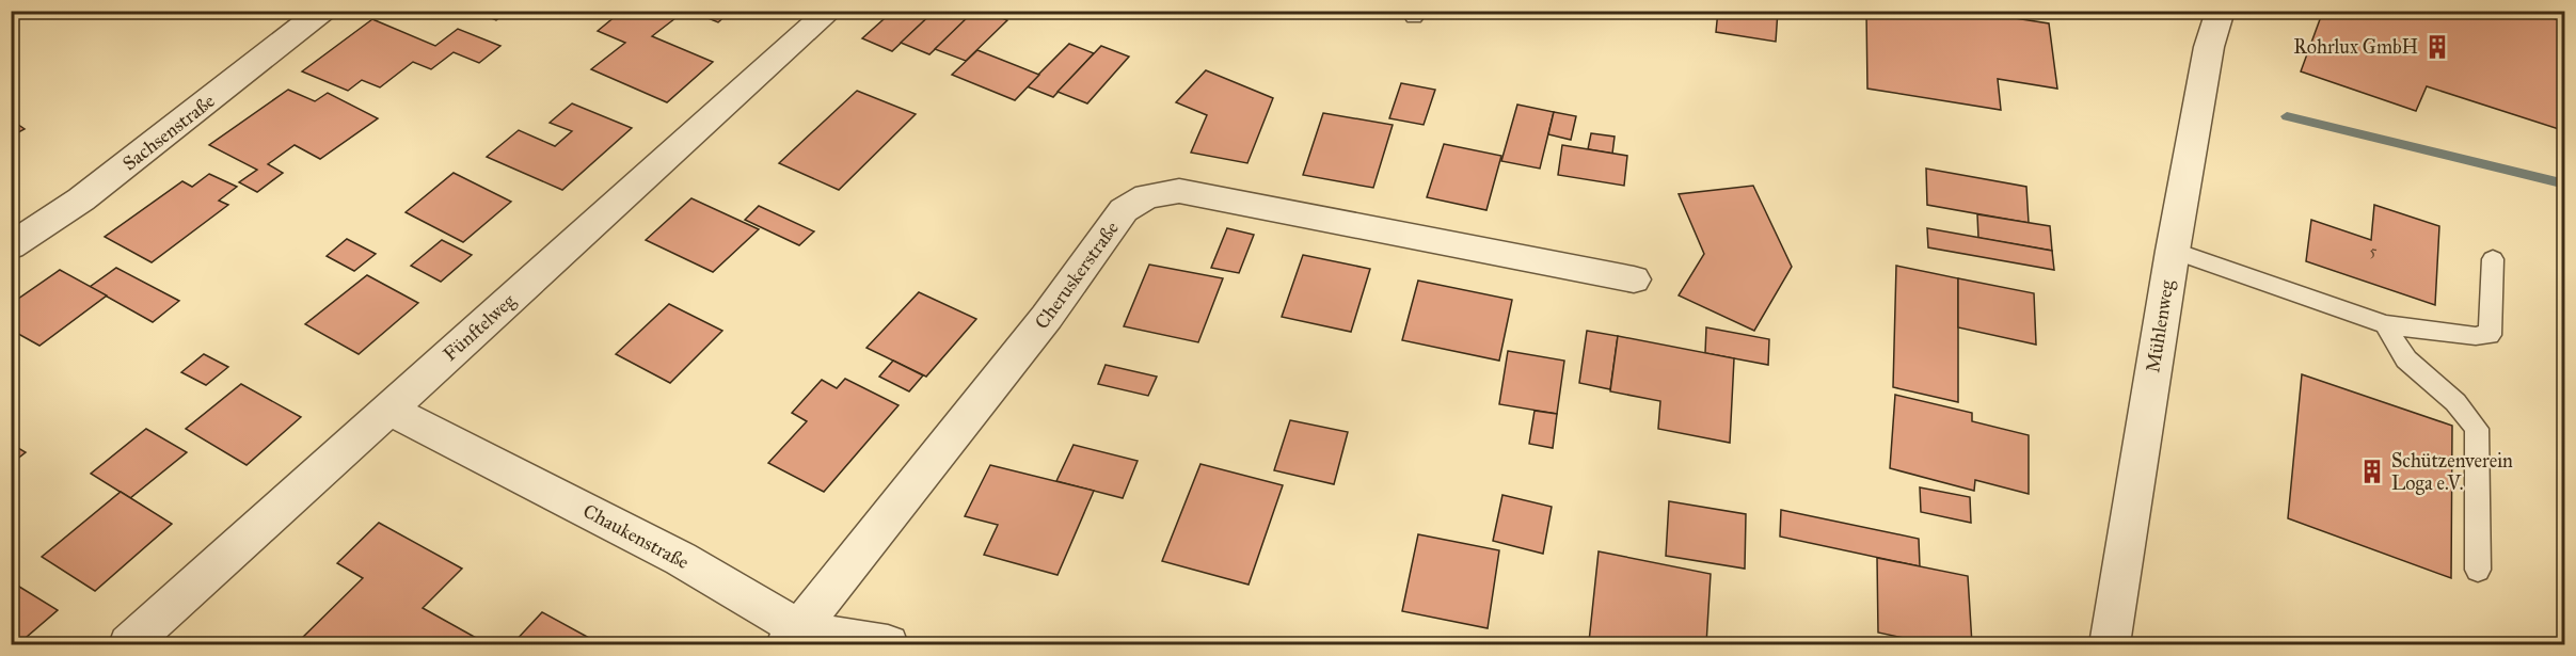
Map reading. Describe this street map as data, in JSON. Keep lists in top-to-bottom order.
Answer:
{
  "streets": {
    "street": [
      "Sachsenstraße",
      "Cheruskerstraße",
      "Mühlenweg",
      "Fünftelweg",
      "Chaukenstraße"
    ]
  },
  "crossings": [
    ["Cheruskerstraße", "Chaukenstraße"],
    ["Fünftelweg", "Chaukenstraße"]
  ],
  "places": {
    "building": ["Rohrlux GmbH", "Schützenverein Loga e.V."]
  },
  "house_numbers": ["5"]
}
